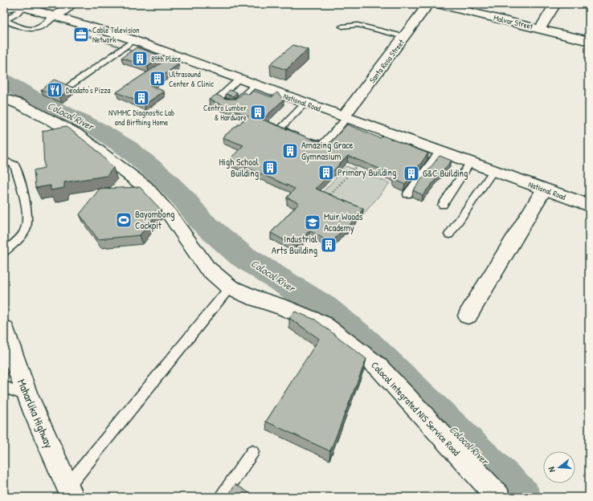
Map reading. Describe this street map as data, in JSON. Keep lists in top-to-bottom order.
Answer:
{
  "streets": {
    "main road": [
      "Malvar Street",
      "Santa Rosa Street",
      "National Road",
      "Colocol Integrated NIS Service Road",
      "Maharlika Highway"
    ]
  },
  "crossings": [
    ["Santa Rosa Street", "National Road"]
  ],
  "water": ["Colocol River"],
  "places": {
    "office": ["Cable Television Network"],
    "building": [
      "89th Place",
      "Ultrasound Center & Clinic",
      "NVMMC Diagnostic Lab and Birthing Home",
      "Centro Lumber & Hardware",
      "Amazing Grace Gymnasium",
      "High School Building",
      "Primary Building",
      "G&C Building",
      "Industrial Arts Building"
    ],
    "restaurant": ["Deodato's Pizza"],
    "sports": ["Bayombong Cockpit"],
    "school or university": ["Muir Woods Academy"]
  },
  "north": "left"
}
